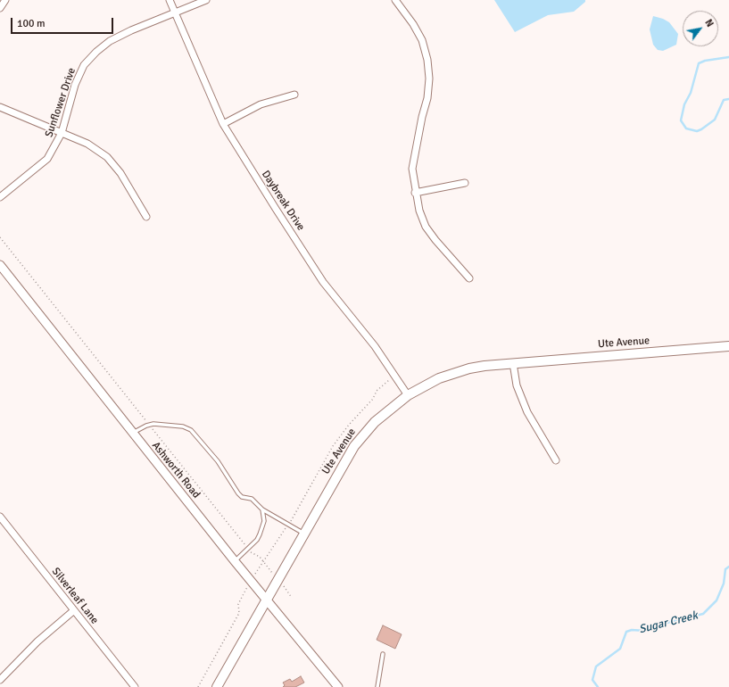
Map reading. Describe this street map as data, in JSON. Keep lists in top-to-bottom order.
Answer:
{
  "streets": {
    "main road": ["Ute Avenue"],
    "street": [
      "Sunflower Drive",
      "Daybreak Drive",
      "Ashworth Road",
      "Silverleaf Lane"
    ]
  },
  "crossings": [
    ["Sunflower Drive", "Daybreak Drive"],
    ["Daybreak Drive", "Ute Avenue"],
    ["Ute Avenue", "Ashworth Road"]
  ],
  "water": ["Sugar Creek"],
  "scale_bar": "100 m",
  "north": "top right"
}
